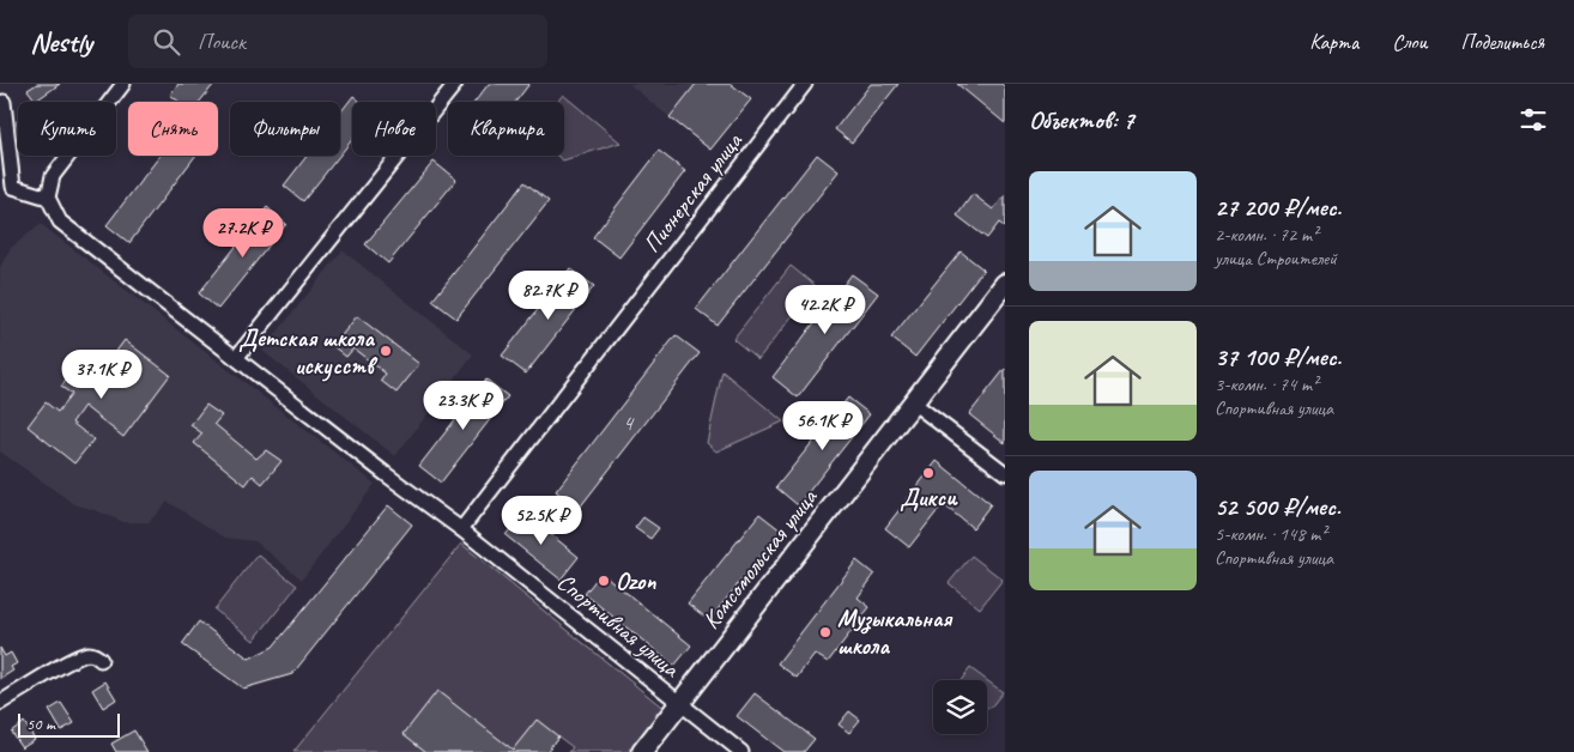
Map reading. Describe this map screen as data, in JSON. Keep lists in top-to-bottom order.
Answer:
{
  "streets": {
    "street": ["Пионерская улица", "Комсомольская улица", "Спортивная улица"]
  },
  "crossings": [
    ["Пионерская улица", "Спортивная улица"],
    ["Комсомольская улица", "Спортивная улица"]
  ],
  "places": [
    "Детская школа искусств",
    "Дикси",
    "Ozon",
    "Музыкальная школа"
  ],
  "house_numbers": ["4"],
  "scale_bar": "50 m",
  "page": {
    "header": "Nestly",
    "search": "Поиск",
    "nav": ["Карта", "Слои", "Поделиться"],
    "heading": "Объектов: 7",
    "chip": [
      "Купить",
      "Снять",
      "Фильтры",
      "Новое",
      "Квартира"
    ],
    "list": [
      {
        "name": "27 200 ₽/мес.",
        "note": "2-комн. · 72 m² · улица Строителей"
      },
      {
        "name": "37 100 ₽/мес.",
        "note": "3-комн. · 74 m² · Спортивная улица"
      },
      {
        "name": "52 500 ₽/мес.",
        "note": "5-комн. · 148 m² · Спортивная улица"
      }
    ],
    "price": [
      "27.2K ₽",
      "82.7K ₽",
      "42.2K ₽",
      "37.1K ₽",
      "23.3K ₽",
      "56.1K ₽",
      "52.5K ₽"
    ],
    "scale": "50 m"
  }
}
